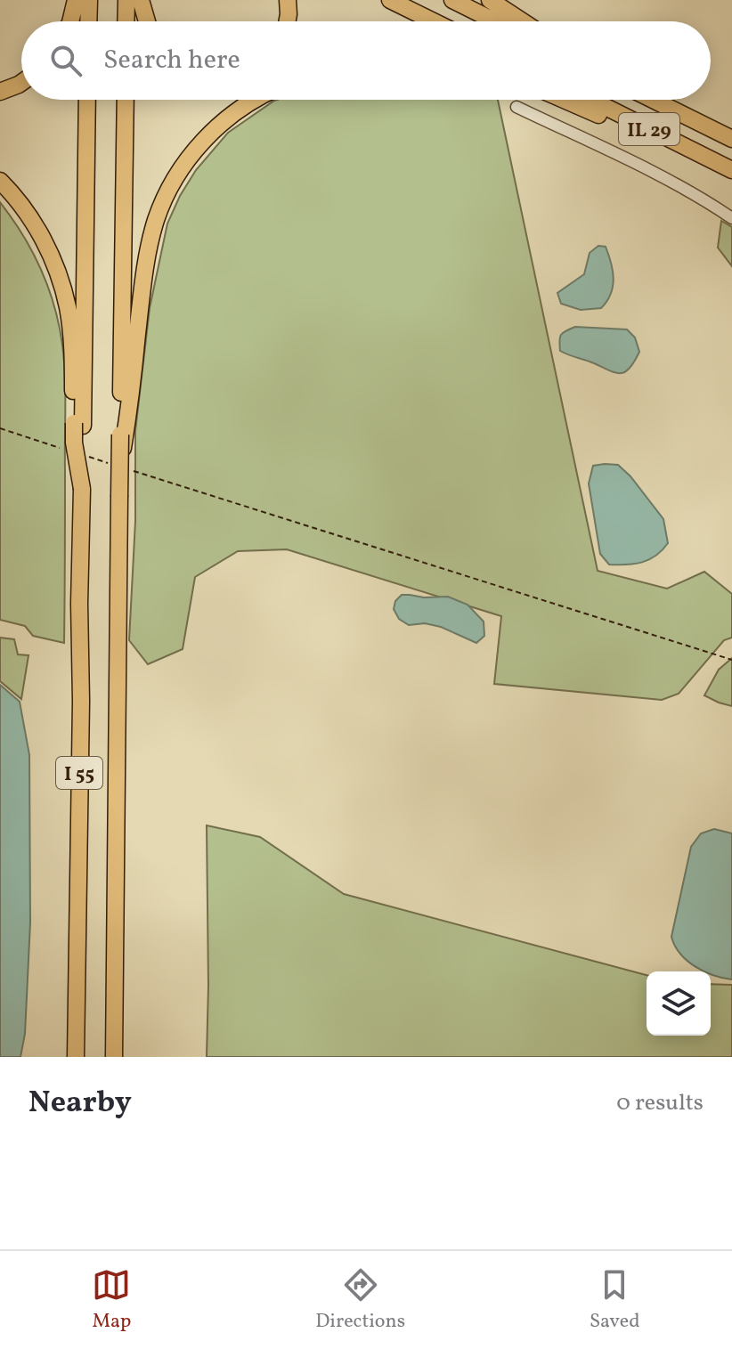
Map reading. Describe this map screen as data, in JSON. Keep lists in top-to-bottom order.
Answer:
{
  "streets": {
    "highway": ["IL 29", "I 55"]
  },
  "page": {
    "search": "Search here",
    "heading": ["Nearby", "0 results"],
    "nav": ["Map", "Directions", "Saved"]
  }
}
